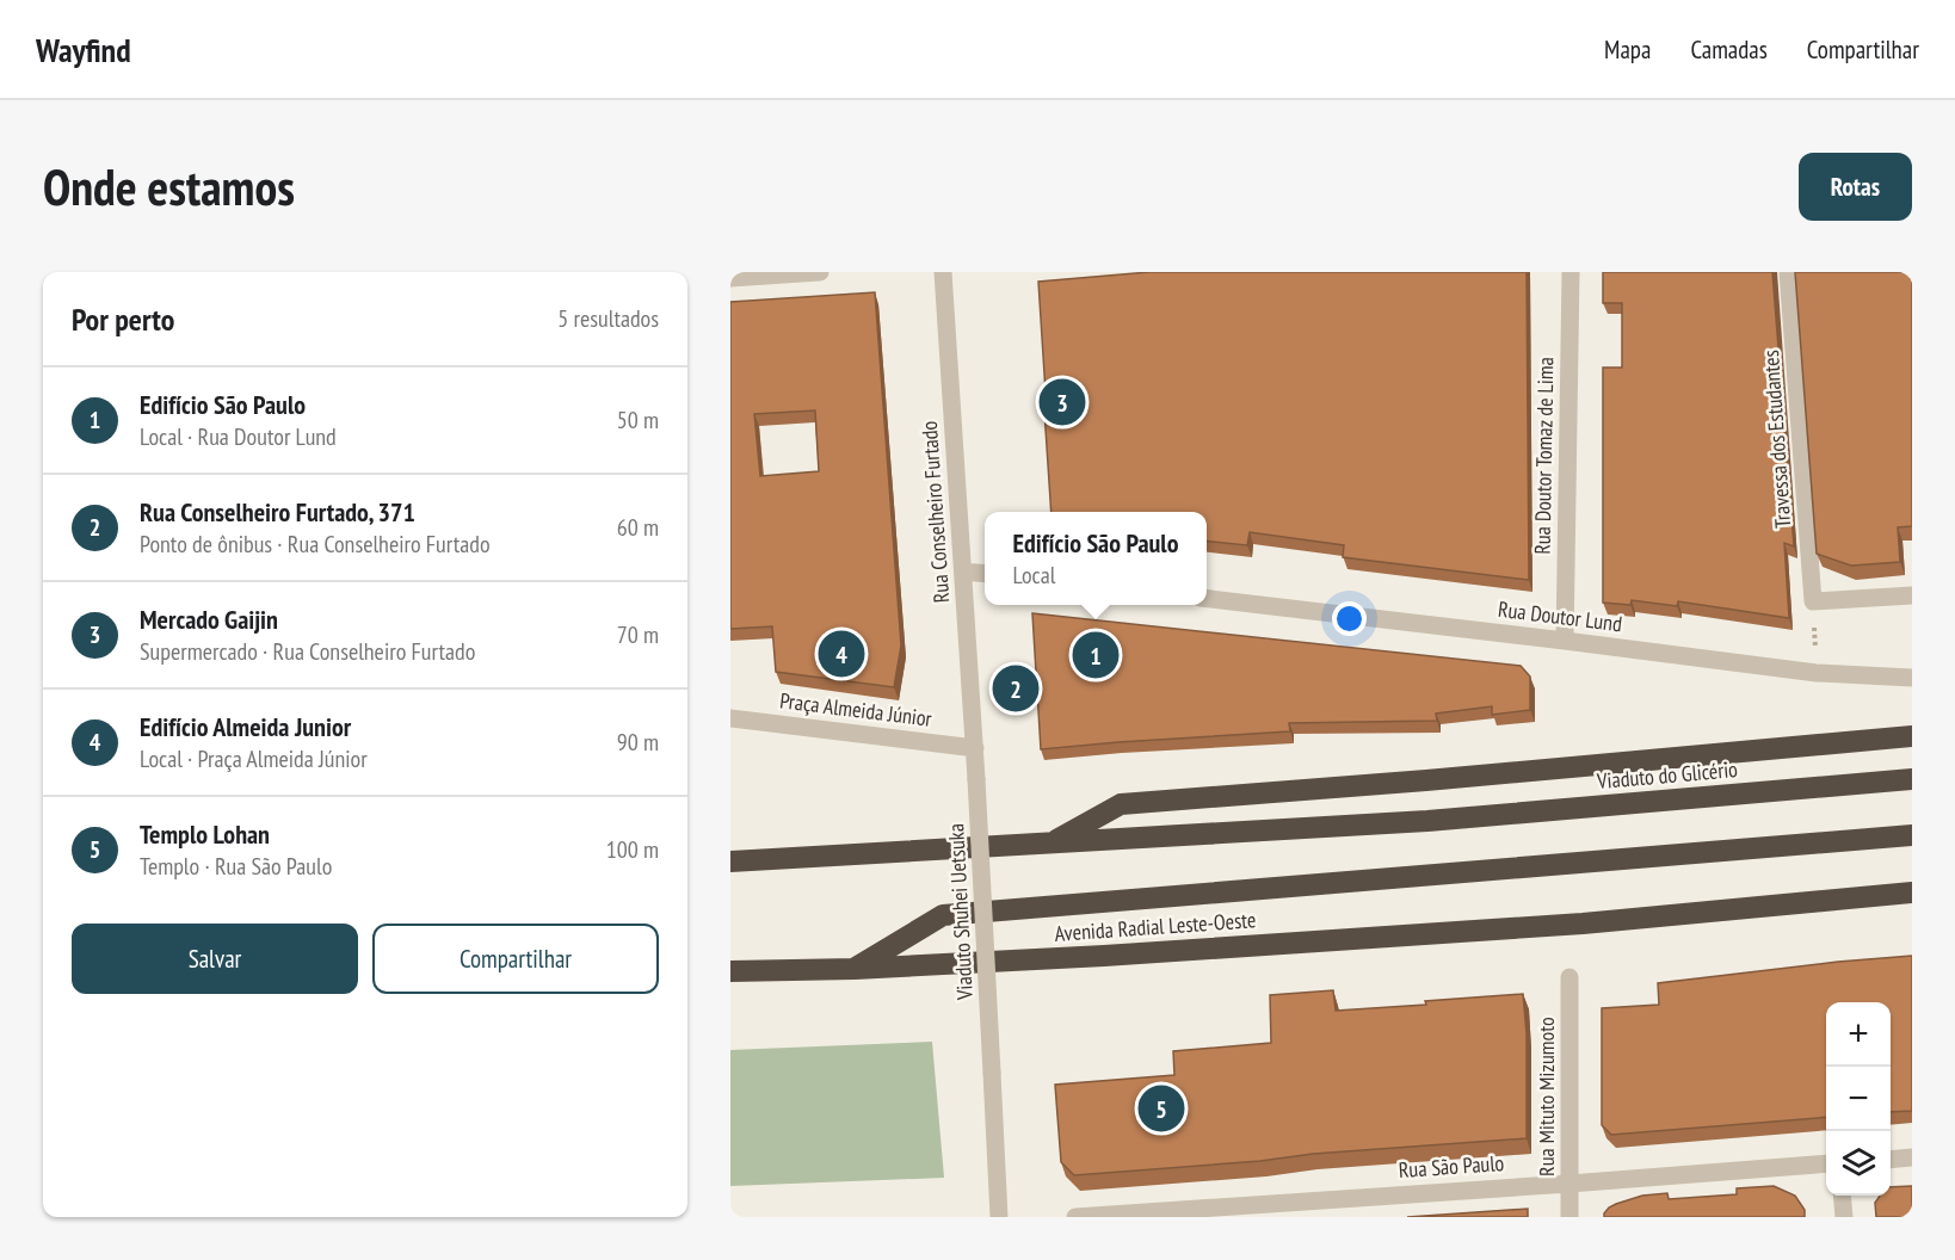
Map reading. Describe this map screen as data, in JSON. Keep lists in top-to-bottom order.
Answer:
{
  "streets": {
    "highway": ["Viaduto do Glicério", "Avenida Radial Leste-Oeste"],
    "street": [
      "Travessa dos Estudantes",
      "Rua Doutor Tomaz de Lima",
      "Rua Conselheiro Furtado",
      "Rua Doutor Lund",
      "Praça Almeida Júnior",
      "Viaduto Shuhei Uetsuka",
      "Rua Mituto Mizumoto",
      "Rua São Paulo"
    ]
  },
  "crossings": [
    ["Rua Doutor Tomaz de Lima", "Rua Doutor Lund"],
    ["Rua Conselheiro Furtado", "Praça Almeida Júnior"],
    ["Rua Conselheiro Furtado", "Viaduto Shuhei Uetsuka"],
    ["Praça Almeida Júnior", "Viaduto Shuhei Uetsuka"],
    ["Rua Mituto Mizumoto", "Rua São Paulo"]
  ],
  "page": {
    "header": "Wayfind",
    "nav": ["Mapa", "Camadas", "Compartilhar"],
    "buttons": [
      "Rotas",
      ["Salvar", "Compartilhar"]
    ],
    "title": "Onde estamos",
    "heading": ["Por perto", "5 resultados"],
    "list": [
      {
        "mark": "1",
        "name": "Edifício São Paulo",
        "note": "Local · Rua Doutor Lund",
        "value": "50 m"
      },
      {
        "mark": "2",
        "name": "Rua Conselheiro Furtado, 371",
        "note": "Ponto de ônibus · Rua Conselheiro Furtado",
        "value": "60 m"
      },
      {
        "mark": "3",
        "name": "Mercado Gaijin",
        "note": "Supermercado · Rua Conselheiro Furtado",
        "value": "70 m"
      },
      {
        "mark": "4",
        "name": "Edifício Almeida Junior",
        "note": "Local · Praça Almeida Júnior",
        "value": "90 m"
      },
      {
        "mark": "5",
        "name": "Templo Lohan",
        "note": "Templo · Rua São Paulo",
        "value": "100 m"
      }
    ],
    "pins": [
      "3",
      "4",
      "1",
      "2",
      "5"
    ],
    "popup": ["Edifício São Paulo", "Local"],
    "map_buttons": ["+", "−"]
  }
}
